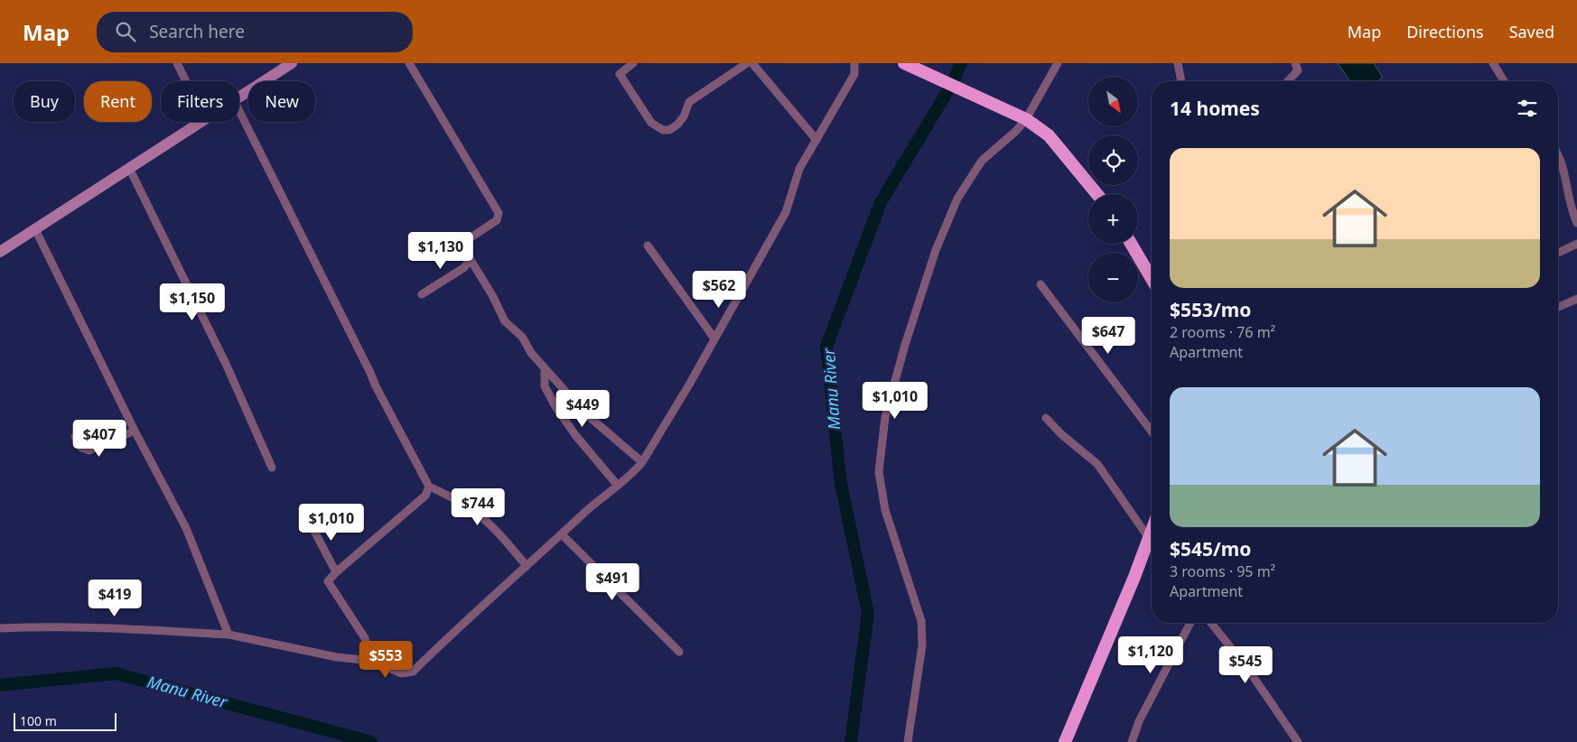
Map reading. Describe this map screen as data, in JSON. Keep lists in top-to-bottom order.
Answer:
{
  "water": ["Manu River"],
  "scale_bar": "100 m",
  "north": "bottom right",
  "page": {
    "header": "Map",
    "search": "Search here",
    "nav": ["Map", "Directions", "Saved"],
    "map_buttons": ["+", "−"],
    "chip": [
      "Buy",
      "Rent",
      "Filters",
      "New"
    ],
    "heading": "14 homes",
    "list": [
      {
        "name": "$553/mo",
        "note": "2 rooms · 76 m² · Apartment"
      },
      {
        "name": "$545/mo",
        "note": "3 rooms · 95 m² · Apartment"
      }
    ],
    "price": [
      "$1,130",
      "$562",
      "$1,150",
      "$647",
      "$1,010",
      "$449",
      "$407",
      "$744",
      "$1,010",
      "$491",
      "$419",
      "$1,120",
      "$553",
      "$545"
    ],
    "scale": "100 m"
  }
}
